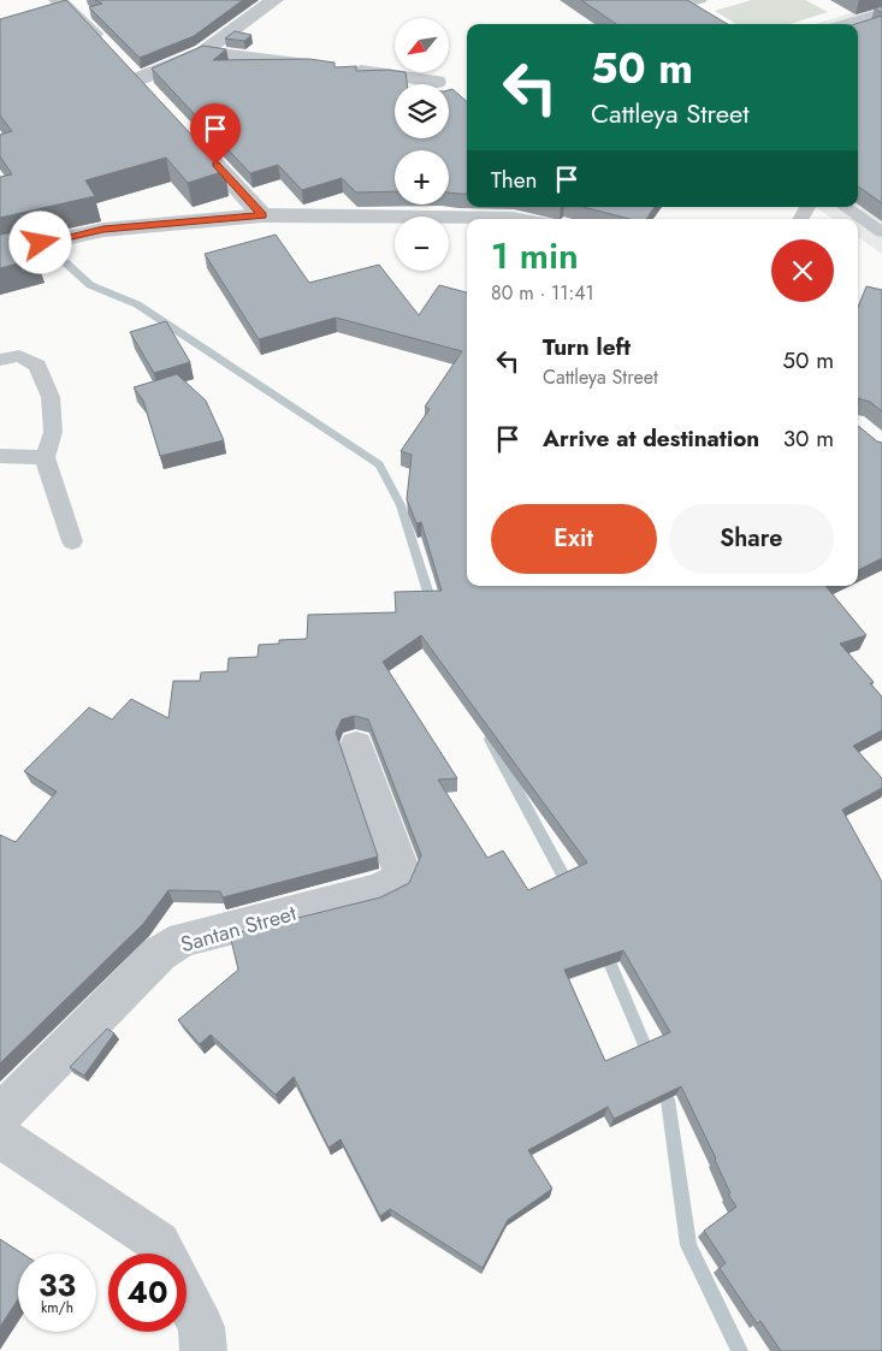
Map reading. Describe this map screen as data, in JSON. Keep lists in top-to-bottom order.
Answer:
{
  "streets": {
    "street": ["Santan Street"]
  },
  "north": "bottom left",
  "page": {
    "map_buttons": ["+", "−"],
    "turn": ["50 m", "Cattleya Street"],
    "then": "Then",
    "heading": ["1 min", "80 m · 11:41"],
    "list": [
      {
        "name": "Turn left",
        "note": "Cattleya Street",
        "value": "50 m"
      },
      {
        "name": "Arrive at destination",
        "value": "30 m"
      }
    ],
    "buttons": ["Exit", "Share"],
    "speed": "33 km/h",
    "limit": "40"
  }
}
